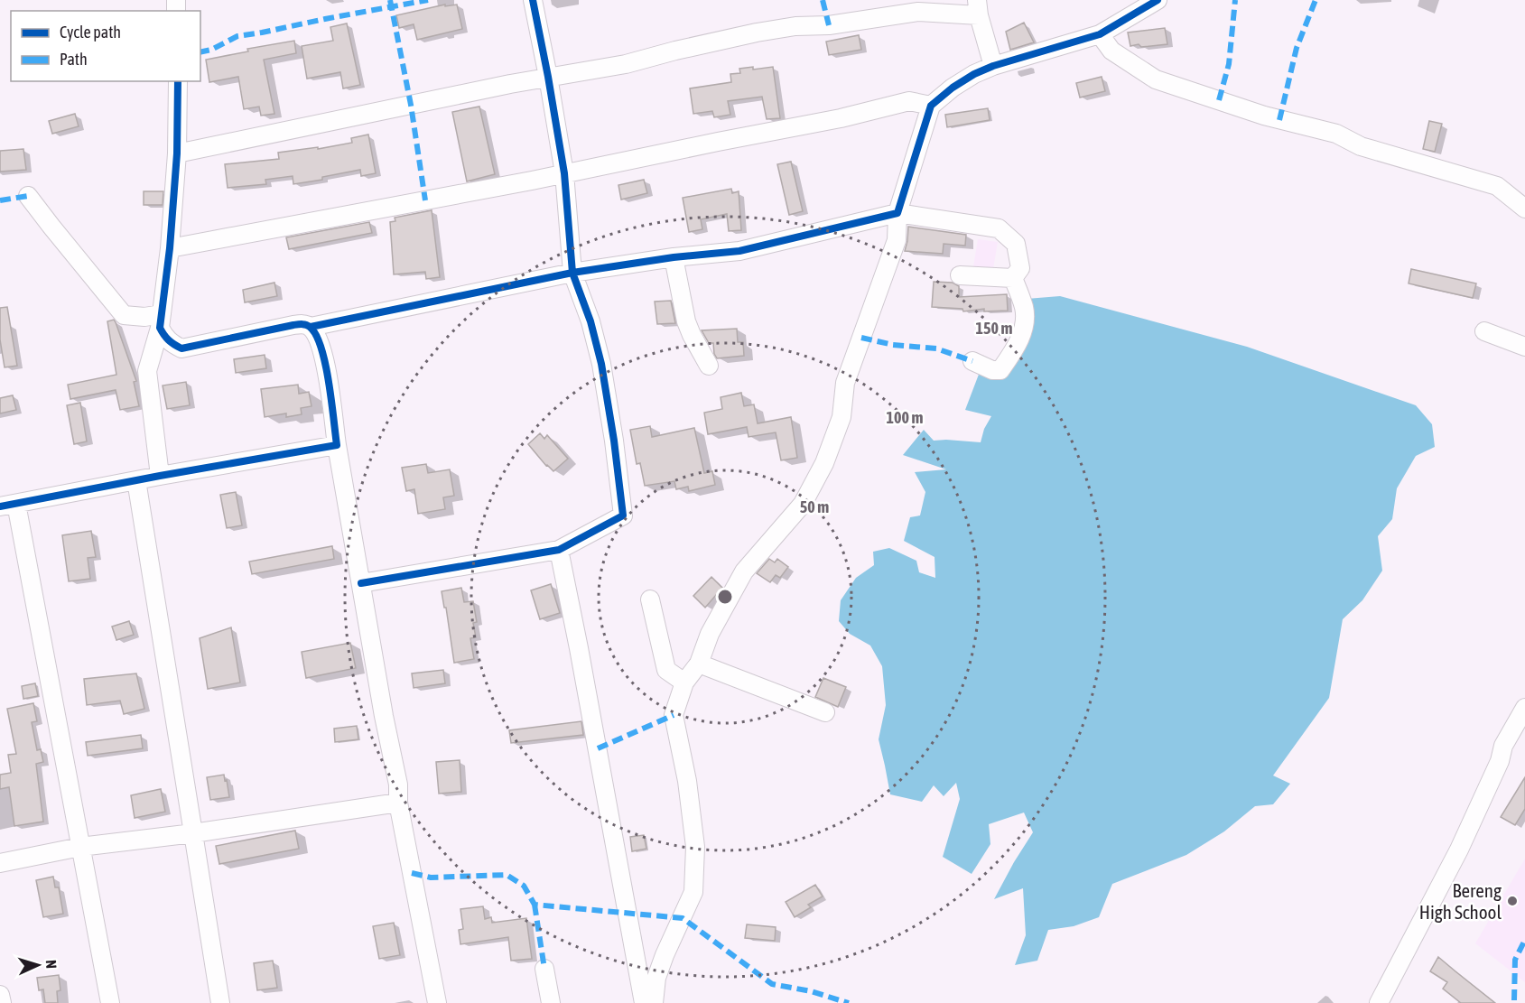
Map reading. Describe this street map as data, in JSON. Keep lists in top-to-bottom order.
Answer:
{
  "places": ["Bereng High School"],
  "legend": ["Cycle path", "Path"],
  "north": "right",
  "rings": ["150 m", "100 m", "50 m"]
}
